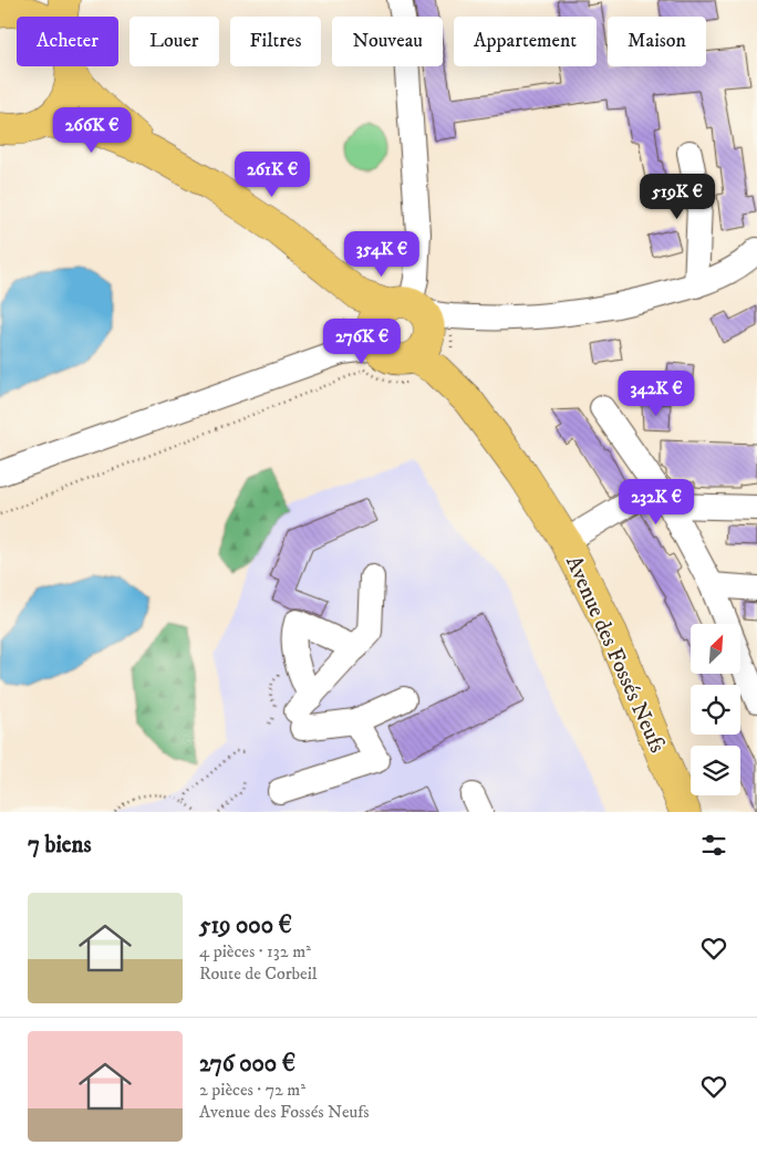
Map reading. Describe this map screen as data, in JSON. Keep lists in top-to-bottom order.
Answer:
{
  "streets": {
    "main road": ["Avenue des Fossés Neufs"]
  },
  "north": "top right",
  "page": {
    "chip": [
      "Acheter",
      "Louer",
      "Filtres",
      "Nouveau",
      "Appartement",
      "Maison"
    ],
    "price": [
      "266K €",
      "261K €",
      "519K €",
      "354K €",
      "276K €",
      "342K €",
      "232K €"
    ],
    "heading": "7 biens",
    "list": [
      {
        "name": "519 000 €",
        "note": "4 pièces · 132 m² · Route de Corbeil"
      },
      {
        "name": "276 000 €",
        "note": "2 pièces · 72 m² · Avenue des Fossés Neufs"
      }
    ]
  }
}
